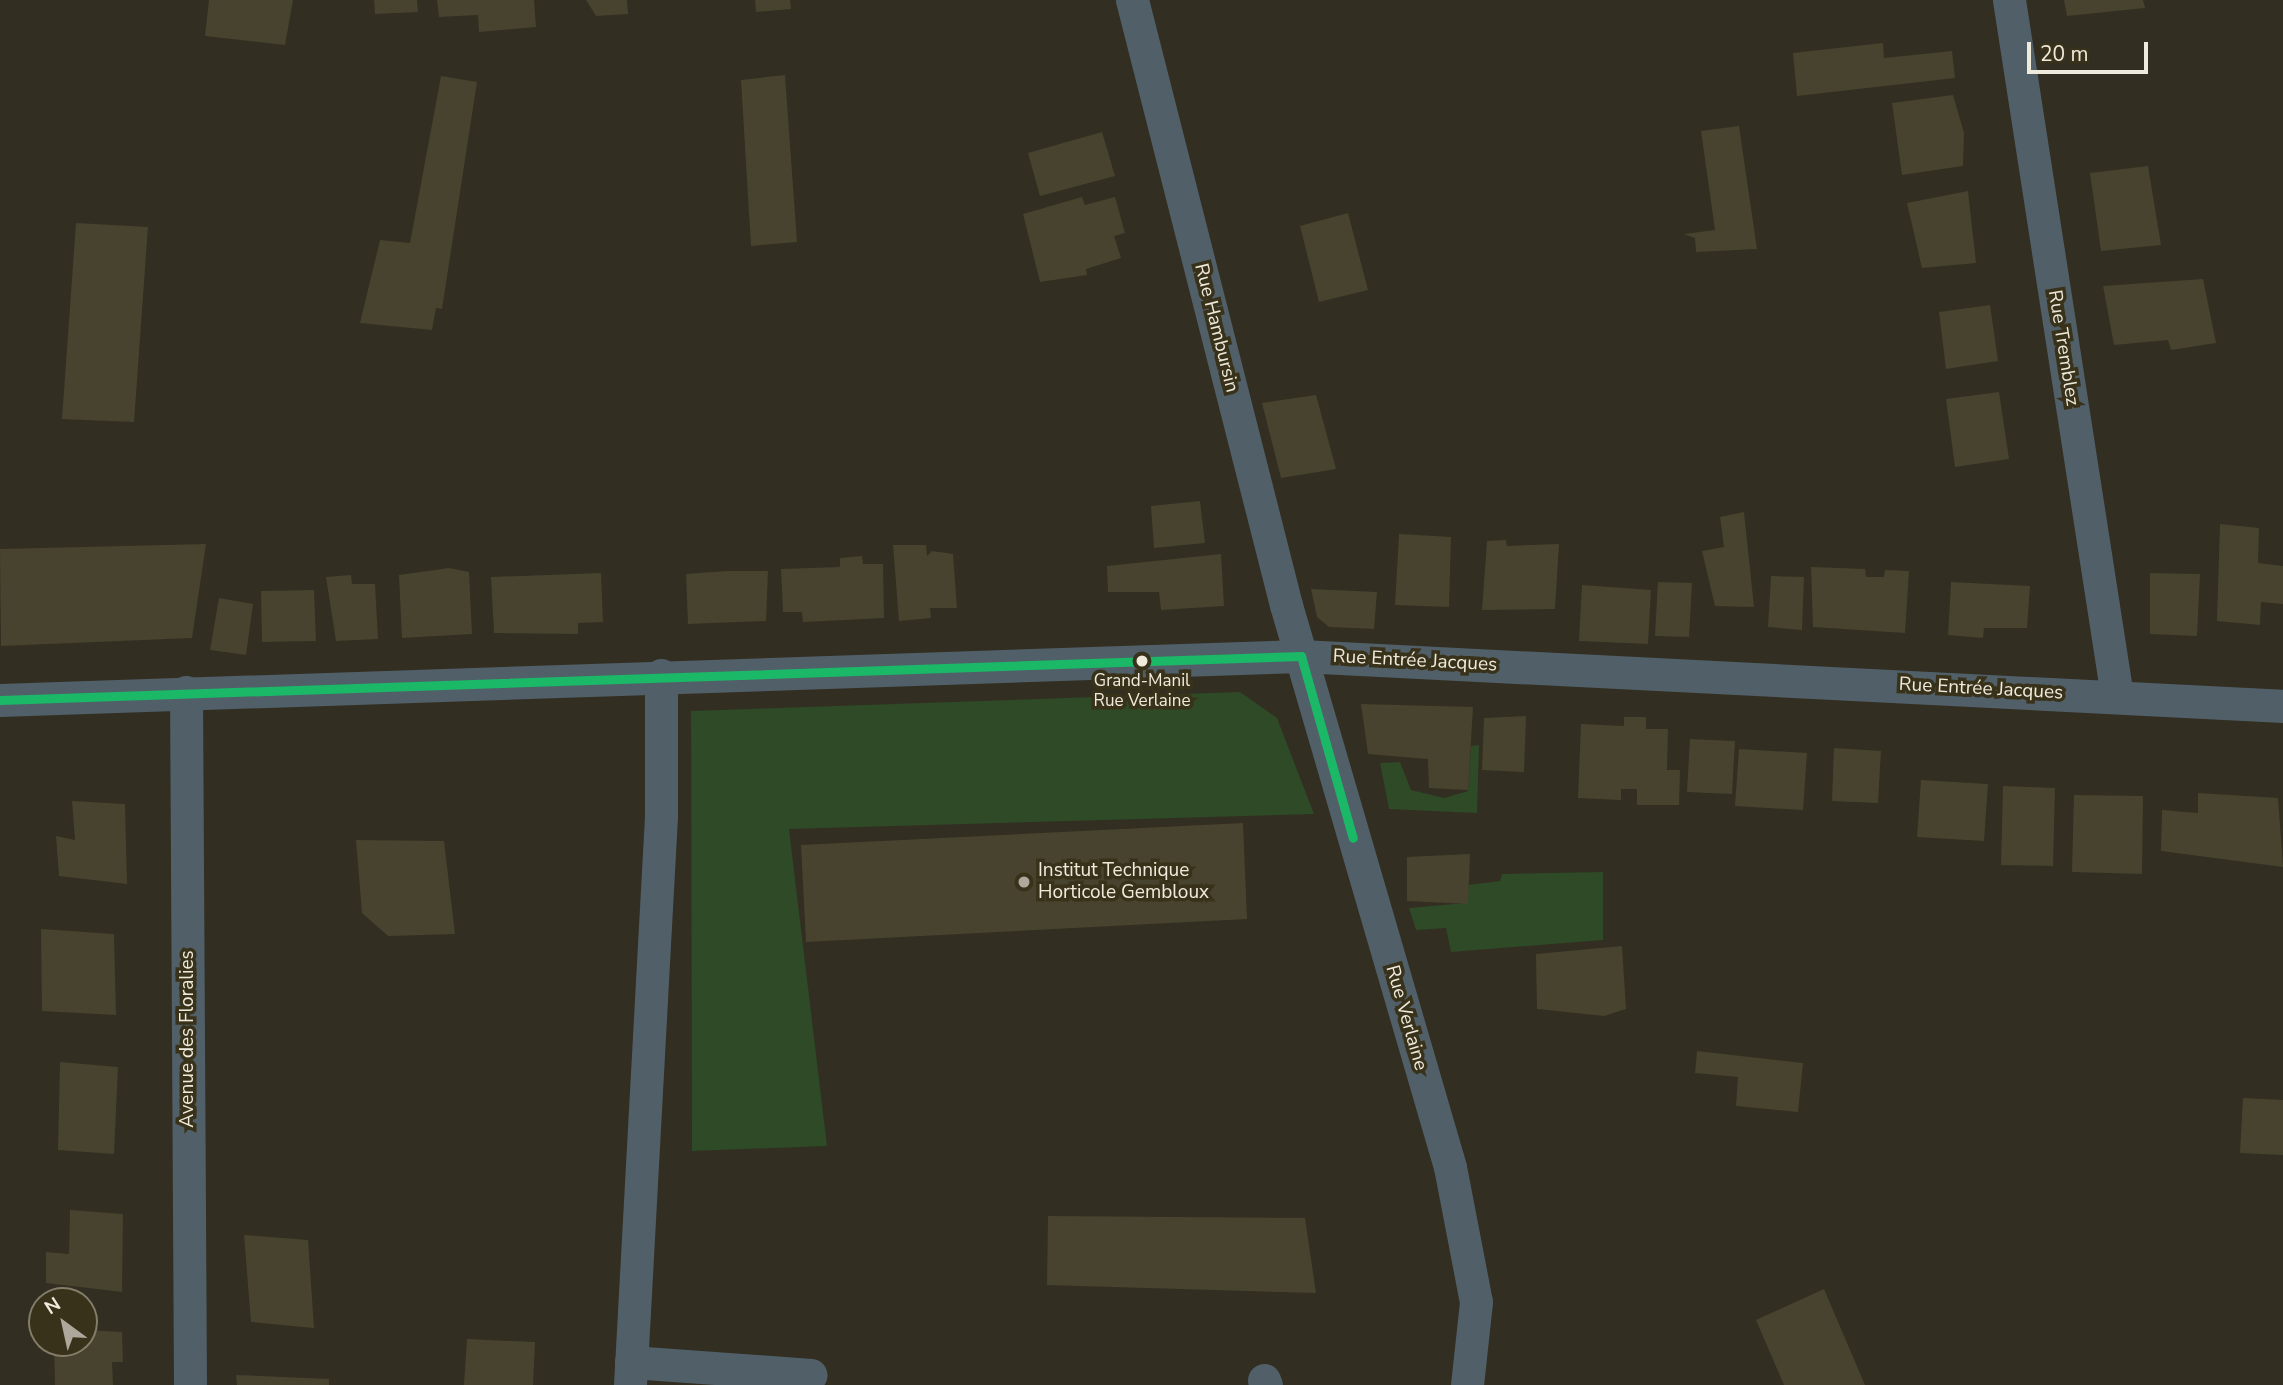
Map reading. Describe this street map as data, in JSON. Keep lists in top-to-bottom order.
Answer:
{
  "streets": {
    "street": [
      "Rue Hambursin",
      "Rue Tremblez",
      "Rue Entrée Jacques",
      "Rue Verlaine",
      "Avenue des Floralies"
    ]
  },
  "crossings": [
    ["Rue Hambursin", "Rue Entrée Jacques"],
    ["Rue Hambursin", "Rue Verlaine"],
    ["Rue Tremblez", "Rue Entrée Jacques"],
    ["Rue Entrée Jacques", "Rue Verlaine"],
    ["Rue Entrée Jacques", "Avenue des Floralies"]
  ],
  "places": ["Grand-Manil Rue Verlaine", "Institut Technique Horticole Gembloux"],
  "scale_bar": "20 m",
  "north": "top left"
}
